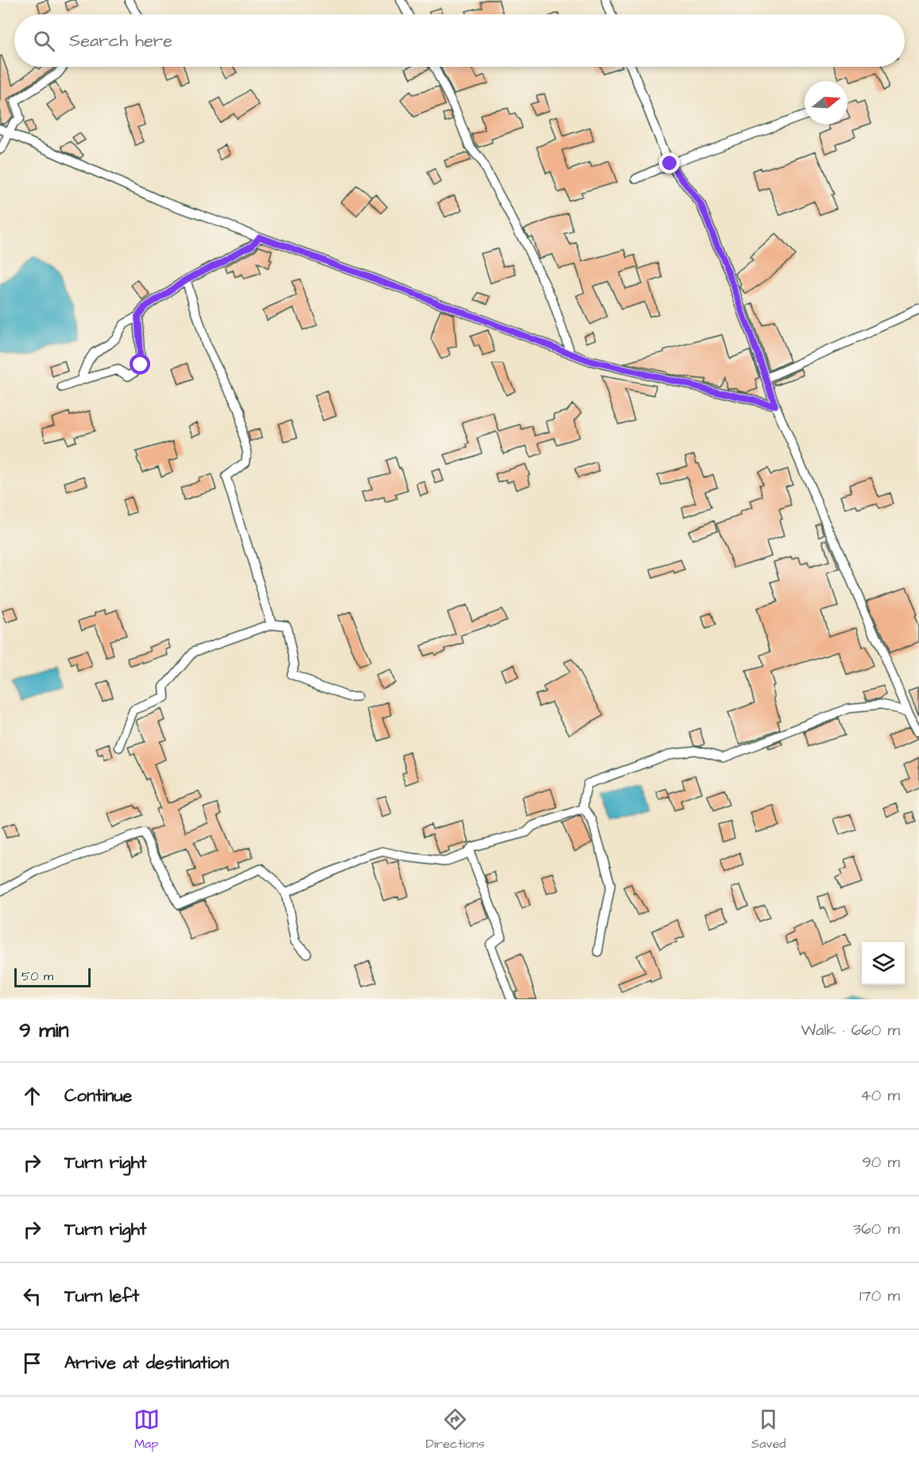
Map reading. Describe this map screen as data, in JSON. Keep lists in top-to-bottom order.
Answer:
{
  "scale_bar": "50 m",
  "north": "right",
  "page": {
    "search": "Search here",
    "scale": "50 m",
    "heading": ["9 min", "Walk · 660 m"],
    "list": [
      ["Continue", "40 m"],
      ["Turn right", "90 m"],
      ["Turn right", "360 m"],
      ["Turn left", "170 m"],
      "Arrive at destination"
    ],
    "nav": ["Map", "Directions", "Saved"]
  }
}
